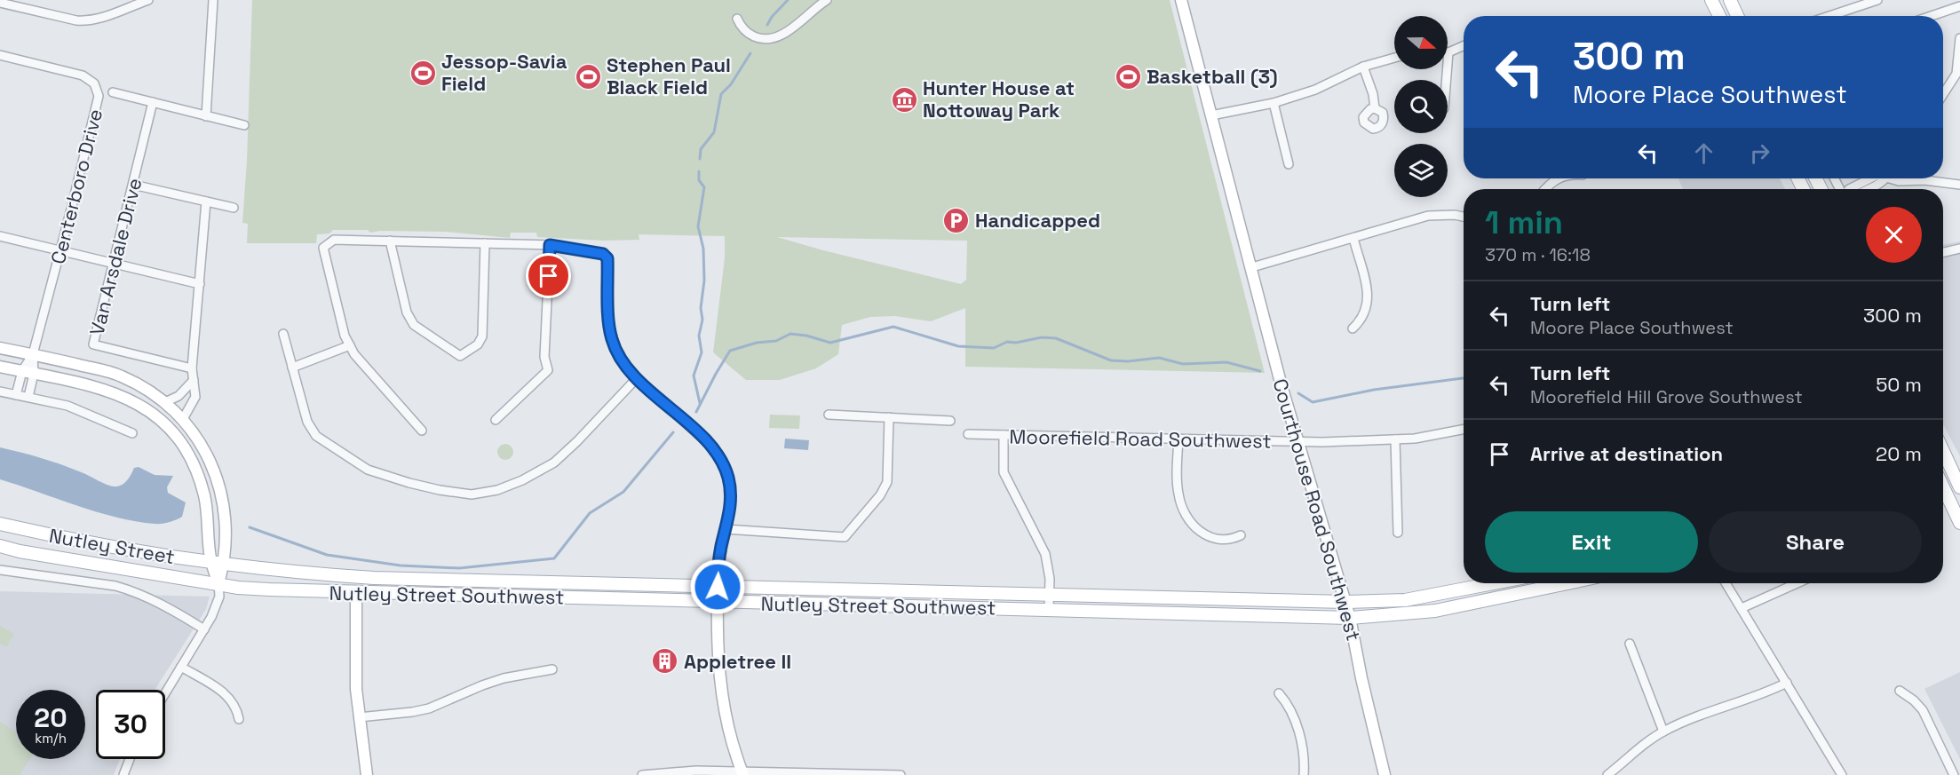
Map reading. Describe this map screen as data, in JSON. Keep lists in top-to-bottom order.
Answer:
{
  "streets": {
    "main road": ["Nutley Street", "Nutley Street Southwest"],
    "street": [
      "Centerboro Drive",
      "Van Arsdale Drive",
      "Moorefield Road Southwest",
      "Courthouse Road Southwest"
    ]
  },
  "crossings": [
    ["Moorefield Road Southwest", "Courthouse Road Southwest"],
    ["Courthouse Road Southwest", "Nutley Street Southwest"],
    ["Nutley Street", "Nutley Street Southwest"]
  ],
  "places": {
    "sports": ["Jessop-Savia Field", "Stephen Paul Black Field", "Basketball (3)"],
    "museum": ["Hunter House at Nottoway Park"],
    "parking": ["Handicapped"],
    "building": ["Appletree II"]
  },
  "north": "right",
  "page": {
    "turn": ["300 m", "Moore Place Southwest"],
    "heading": ["1 min", "370 m · 16:18"],
    "list": [
      {
        "name": "Turn left",
        "note": "Moore Place Southwest",
        "value": "300 m"
      },
      {
        "name": "Turn left",
        "note": "Moorefield Hill Grove Southwest",
        "value": "50 m"
      },
      {
        "name": "Arrive at destination",
        "value": "20 m"
      }
    ],
    "buttons": ["Exit", "Share"],
    "speed": "20 km/h",
    "limit": "30"
  }
}
